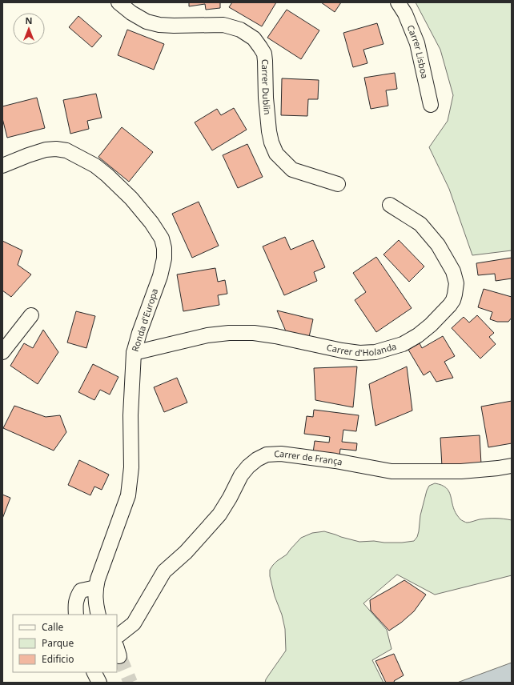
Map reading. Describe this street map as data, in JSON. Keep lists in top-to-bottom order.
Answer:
{
  "streets": {
    "street": [
      "Carrer Lisboa",
      "Carrer Dublin",
      "Ronda d'Europa",
      "Carrer d'Holanda",
      "Carrer de França"
    ]
  },
  "crossings": [
    ["Ronda d'Europa", "Carrer d'Holanda"]
  ],
  "legend": ["Calle", "Parque", "Edificio"],
  "north": "top"
}
